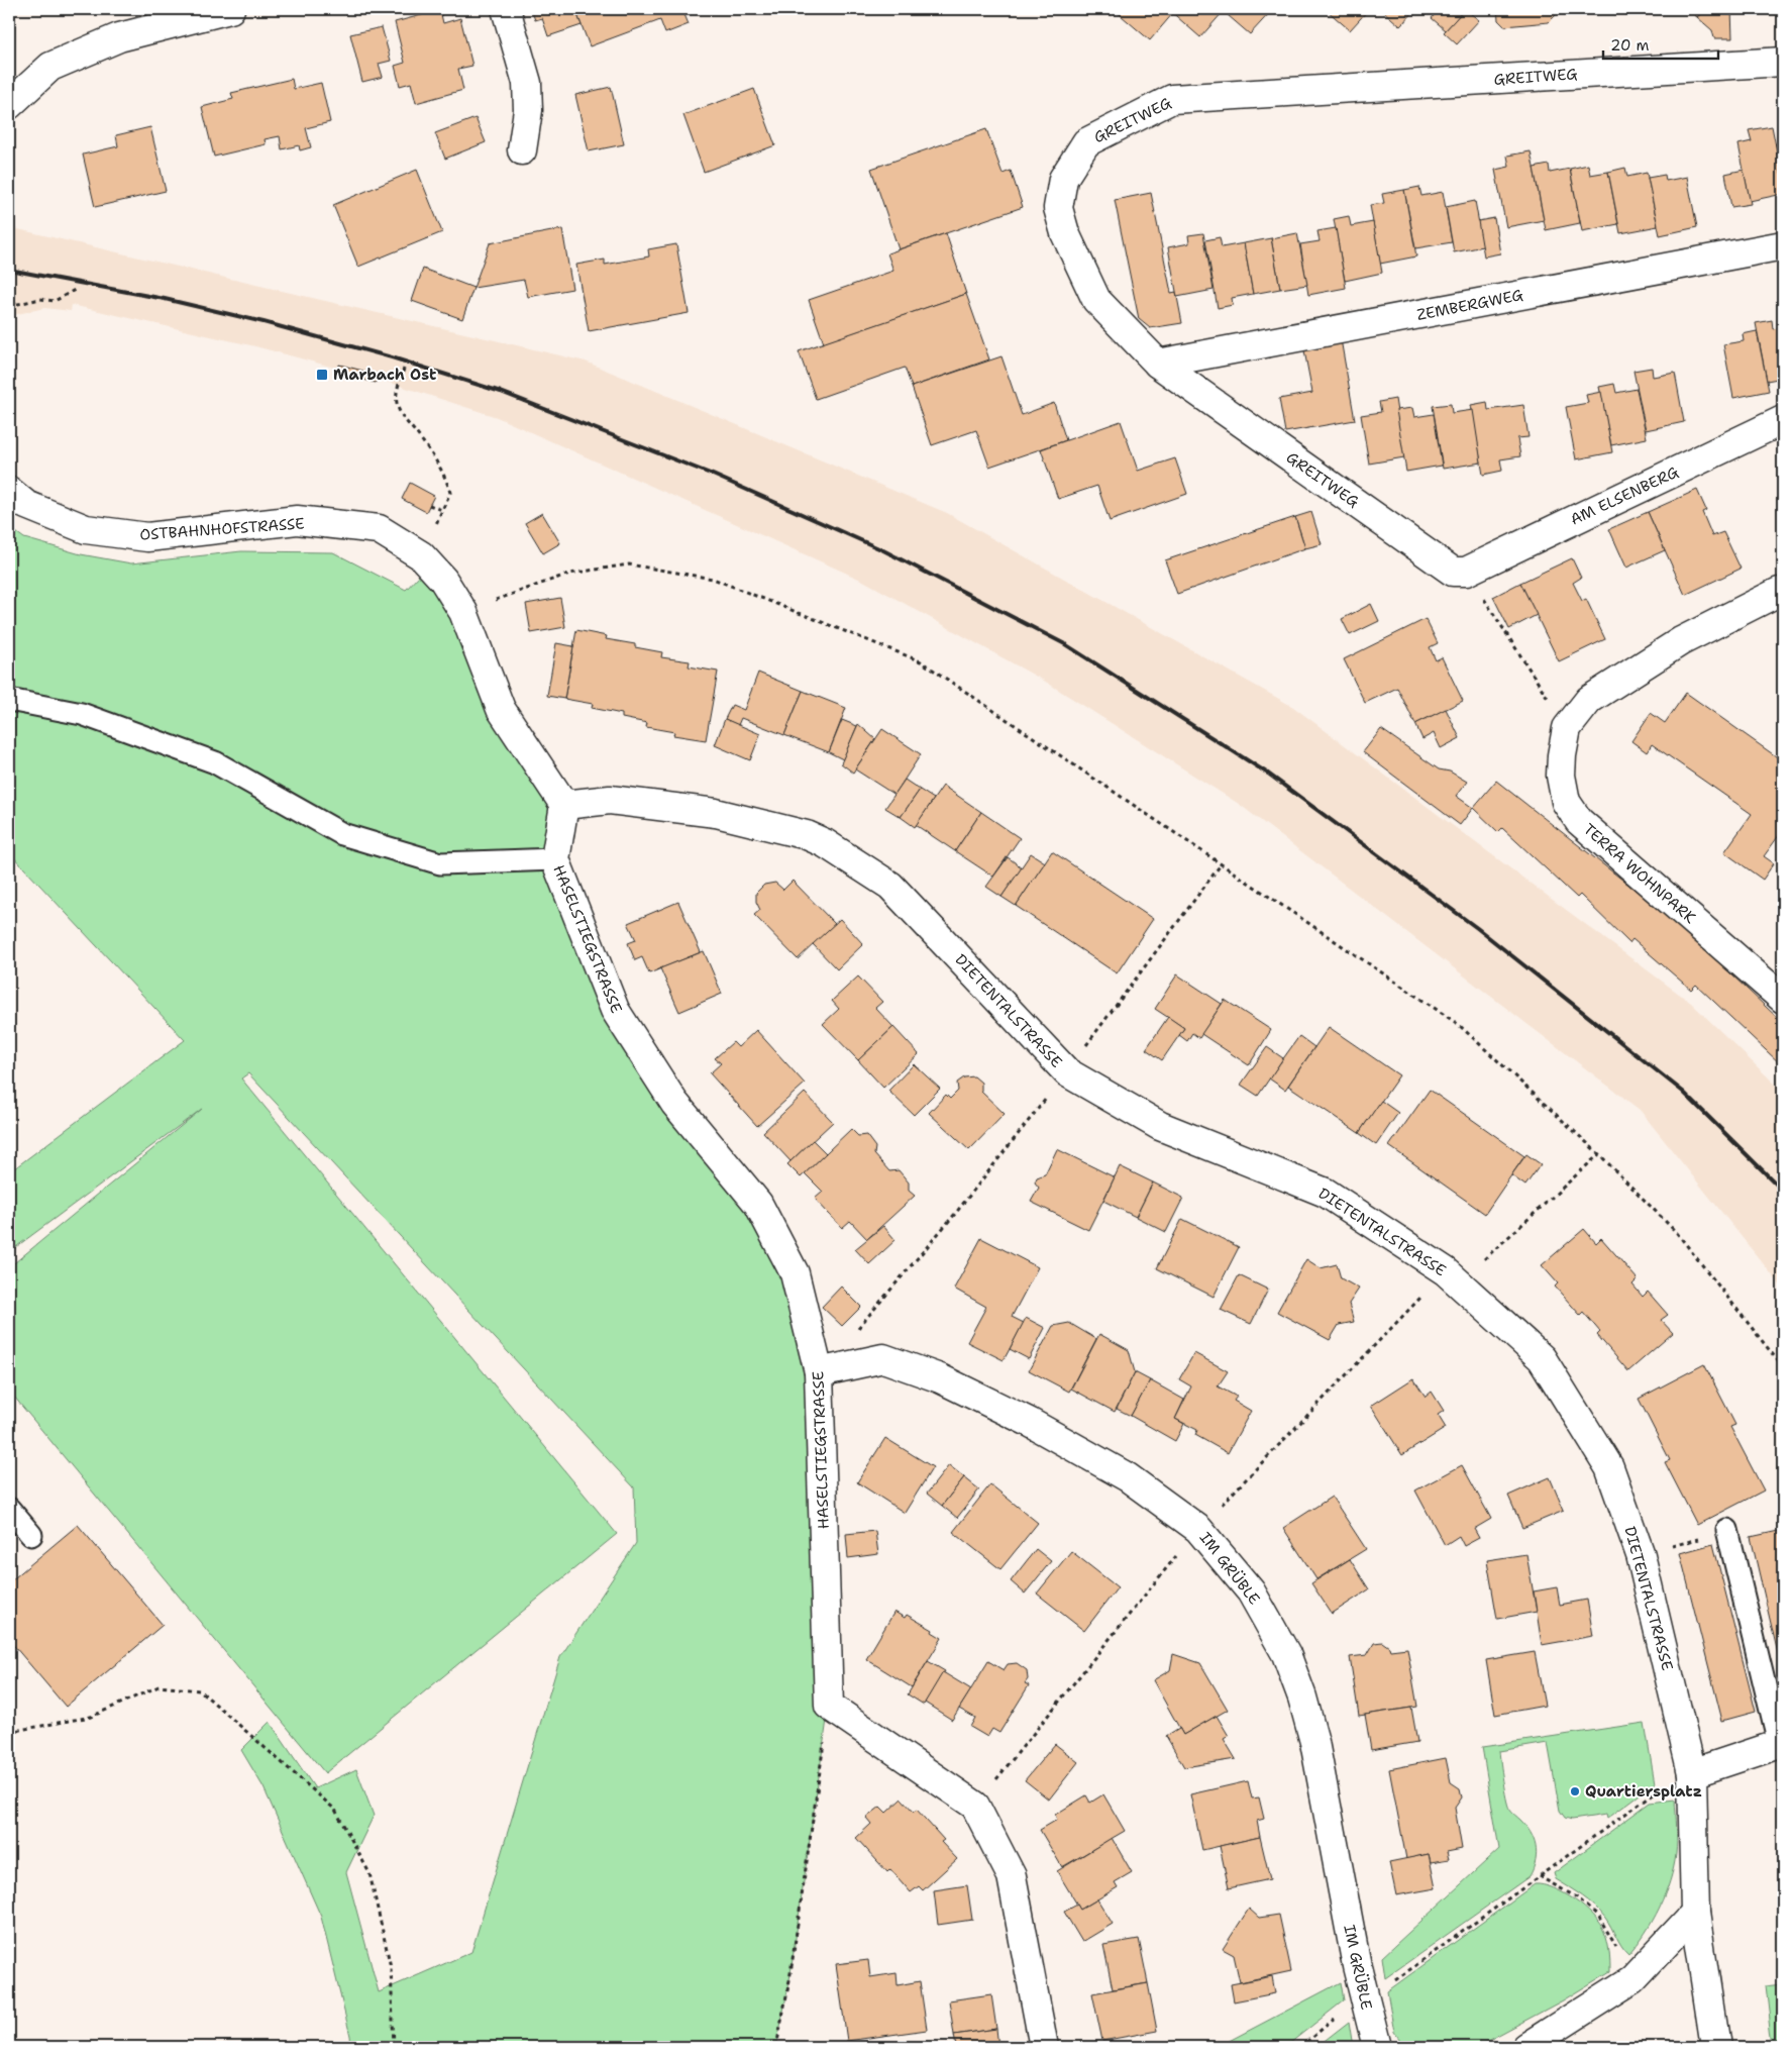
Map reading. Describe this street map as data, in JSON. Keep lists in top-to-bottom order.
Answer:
{
  "streets": {
    "street": [
      "GREITWEG",
      "ZEMBERGWEG",
      "AM ELSENBERG",
      "OSTBAHNHOFSTRASSE",
      "TERRA WOHNPARK",
      "HASELSTIEGSTRASSE",
      "DIETENTALSTRASSE",
      "IM GRÜBLE"
    ]
  },
  "crossings": [
    ["GREITWEG", "ZEMBERGWEG"],
    ["GREITWEG", "AM ELSENBERG"],
    ["OSTBAHNHOFSTRASSE", "HASELSTIEGSTRASSE"],
    ["OSTBAHNHOFSTRASSE", "DIETENTALSTRASSE"],
    ["HASELSTIEGSTRASSE", "DIETENTALSTRASSE"],
    ["HASELSTIEGSTRASSE", "IM GRÜBLE"]
  ],
  "places": {
    "transit": ["Marbach Ost"],
    "other": ["Quartiersplatz"]
  },
  "scale_bar": "20 m"
}
